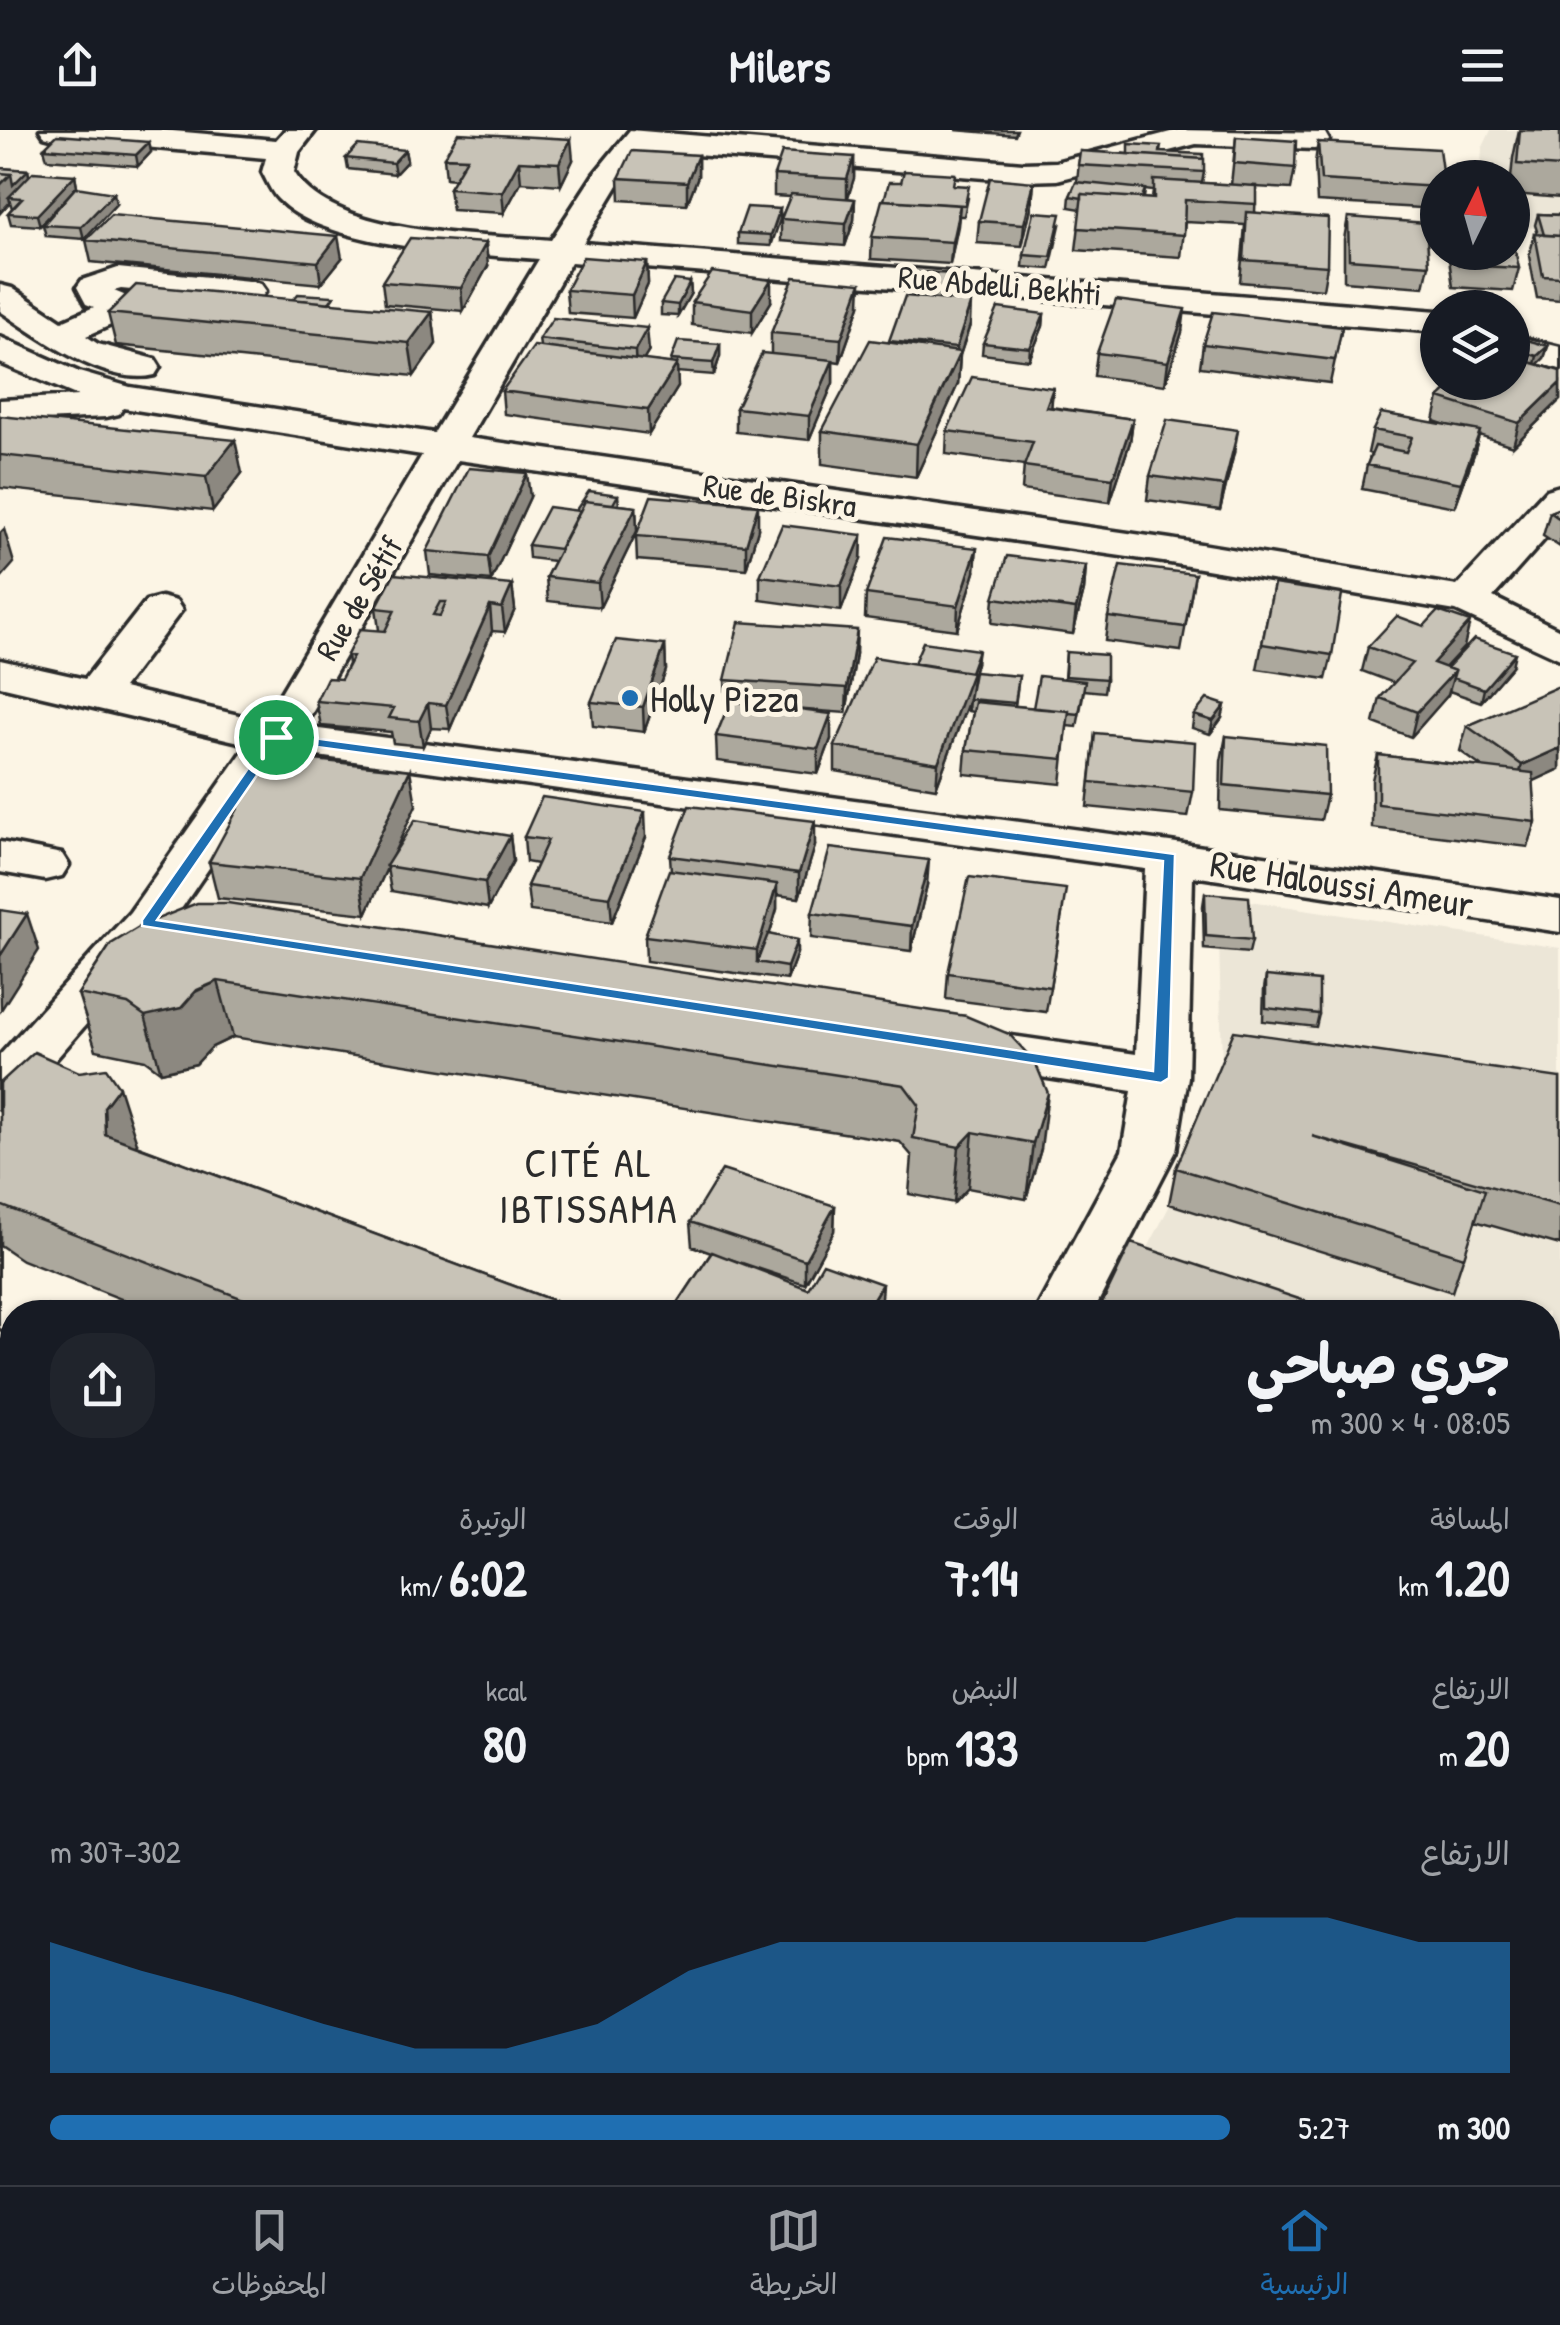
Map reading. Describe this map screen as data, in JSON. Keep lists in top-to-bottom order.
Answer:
{
  "streets": {
    "main road": [
      "Rue Abdelli Bekhti",
      "Rue de Biskra",
      "Rue de Sétif",
      "Rue Haloussi Ameur"
    ]
  },
  "crossings": [
    ["Rue Abdelli Bekhti", "Rue de Sétif"],
    ["Rue de Biskra", "Rue de Sétif"],
    ["Rue de Sétif", "Rue Haloussi Ameur"]
  ],
  "districts": ["CITÉ AL IBTISSAMA"],
  "places": ["Holly Pizza"],
  "north": "top",
  "page": {
    "header": "Milers",
    "heading": ["جري صباحي", "08:05 · 4 × 300 m"],
    "stats": [
      ["المسافة", "1.20 km"],
      ["الوقت", "7:14"],
      ["الوتيرة", "6:02 /km"],
      ["الارتفاع", "20 m"],
      ["النبض", "133 bpm"],
      ["kcal", "80"]
    ],
    "chart": ["الارتفاع", "302–307 m"],
    "list": [
      {
        "name": "300 m",
        "note": "5:27"
      }
    ],
    "tabs": ["الرئيسية", "الخريطة", "المحفوظات"]
  }
}
